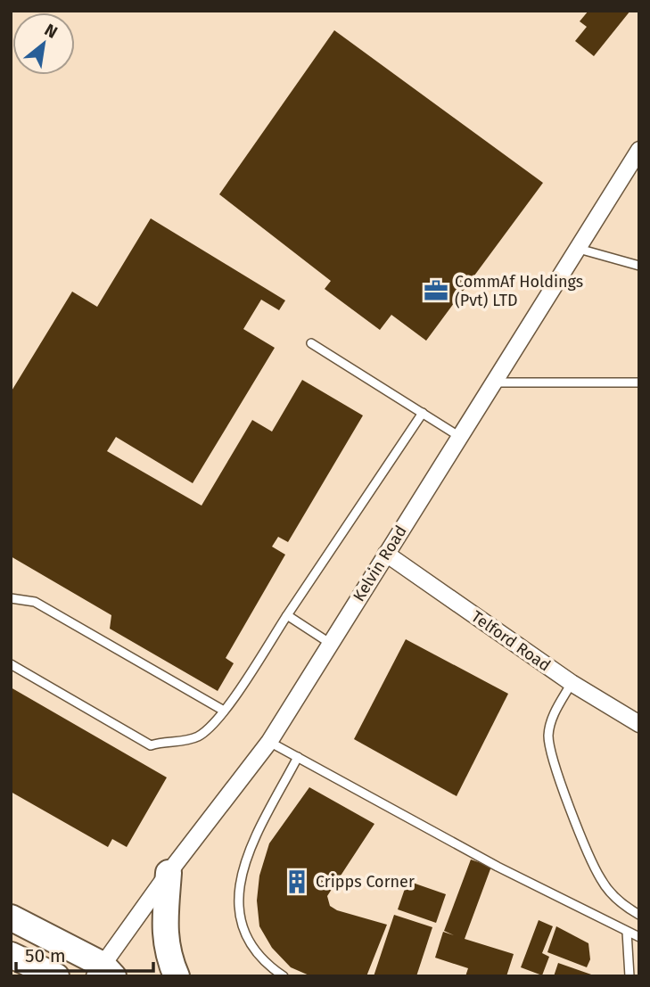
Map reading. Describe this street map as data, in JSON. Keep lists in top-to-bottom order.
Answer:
{
  "streets": {
    "street": ["Kelvin Road", "Telford Road"]
  },
  "crossings": [
    ["Kelvin Road", "Telford Road"]
  ],
  "places": {
    "office": ["CommAf Holdings (Pvt) LTD"],
    "building": ["Cripps Corner"]
  },
  "scale_bar": "50 m",
  "north": "top right"
}
